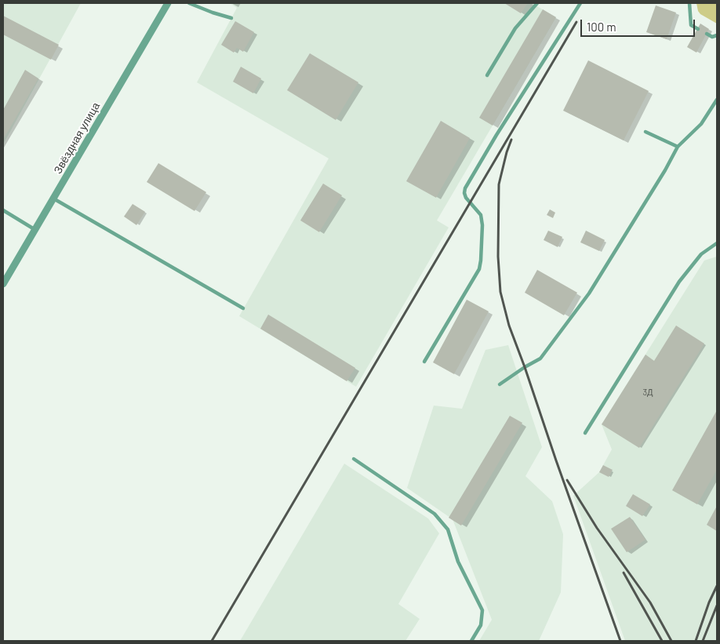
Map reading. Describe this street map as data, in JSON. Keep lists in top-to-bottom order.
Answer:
{
  "streets": {
    "street": ["Звёздная улица"]
  },
  "house_numbers": ["3Д"],
  "scale_bar": "100 m"
}
